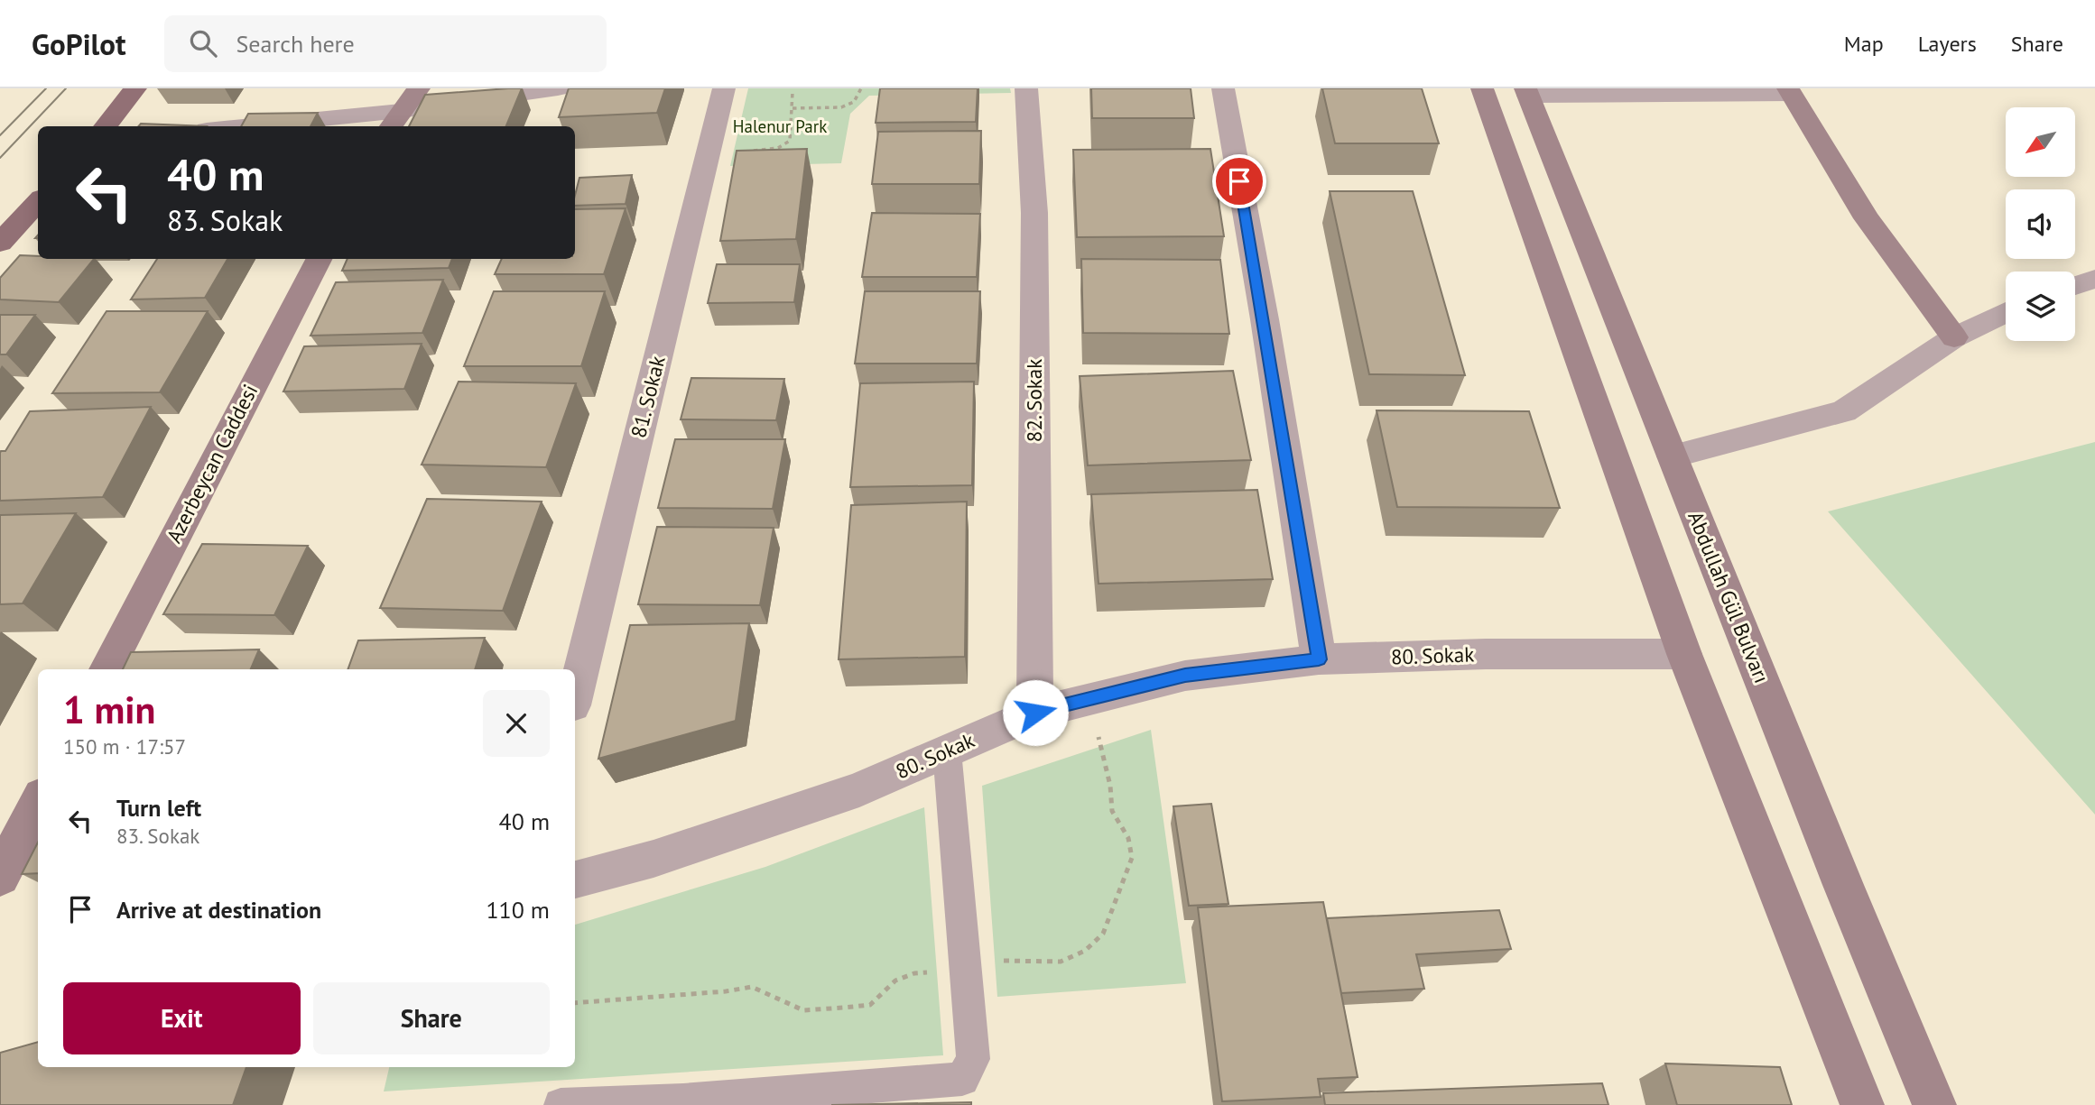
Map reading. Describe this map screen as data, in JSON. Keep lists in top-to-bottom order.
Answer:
{
  "streets": {
    "main road": ["Azerbeycan Caddesi", "Abdullah Gül Bulvarı"],
    "street": ["81. Sokak", "82. Sokak", "80. Sokak"]
  },
  "crossings": [
    ["82. Sokak", "80. Sokak"]
  ],
  "parks": ["Halenur Park"],
  "north": "bottom left",
  "page": {
    "header": "GoPilot",
    "search": "Search here",
    "nav": ["Map", "Layers", "Share"],
    "turn": ["40 m", "83. Sokak"],
    "heading": ["1 min", "150 m · 17:57"],
    "list": [
      {
        "name": "Turn left",
        "note": "83. Sokak",
        "value": "40 m"
      },
      {
        "name": "Arrive at destination",
        "value": "110 m"
      }
    ],
    "buttons": ["Exit", "Share"]
  }
}
